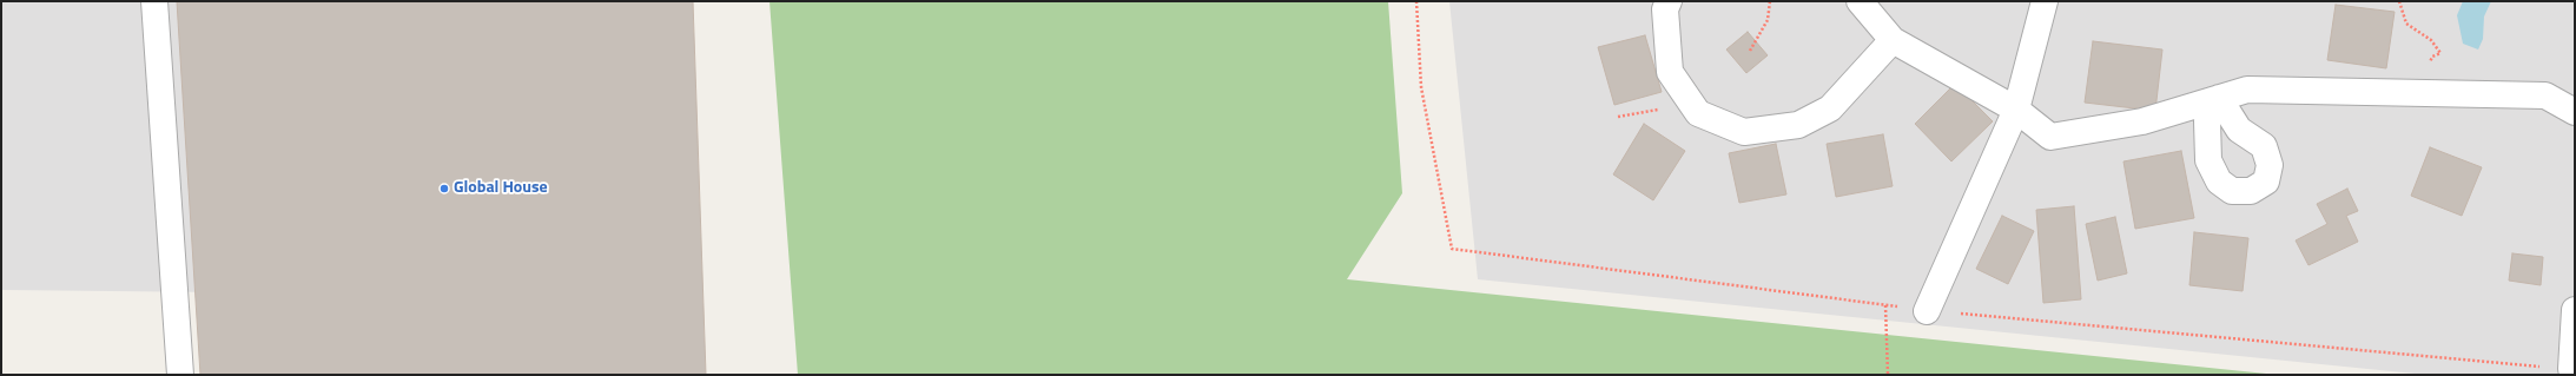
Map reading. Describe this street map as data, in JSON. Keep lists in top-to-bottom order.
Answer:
{
  "places": ["Global House"]
}
